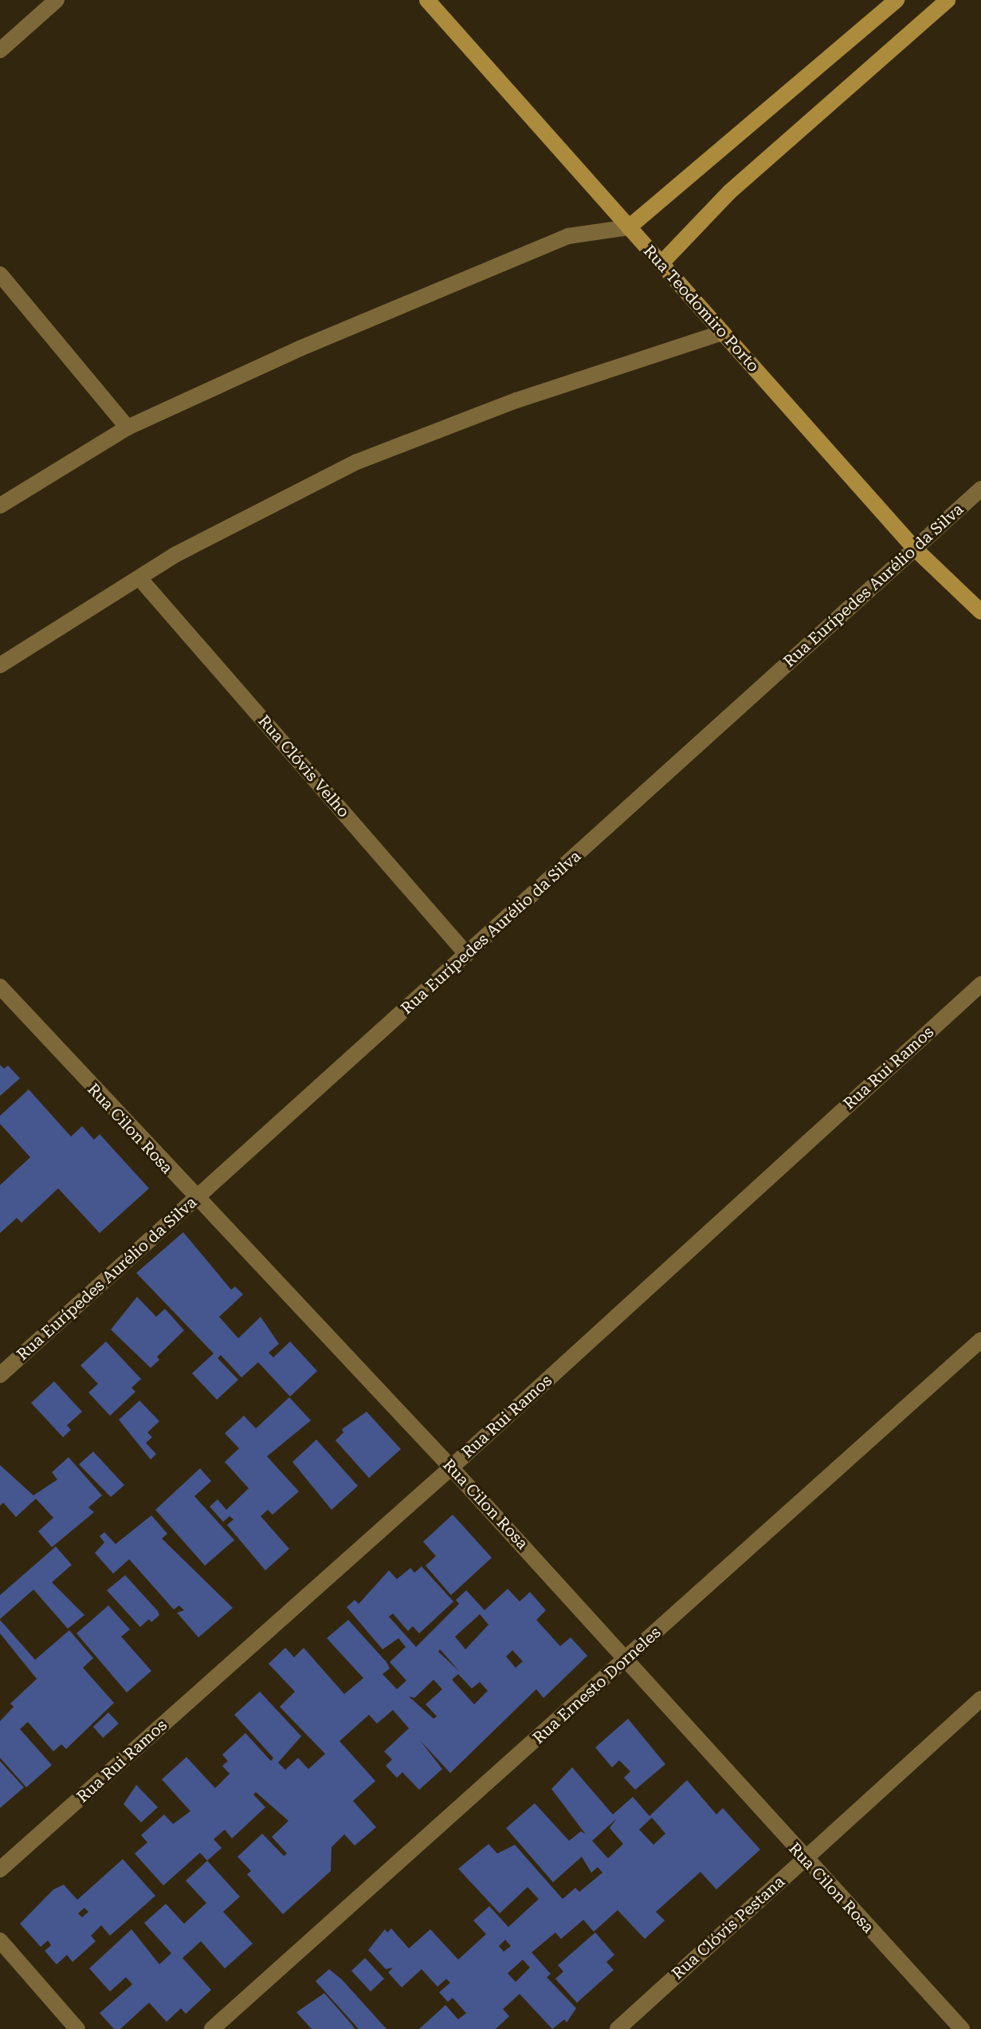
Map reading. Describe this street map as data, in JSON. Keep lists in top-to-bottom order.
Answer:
{
  "streets": {
    "main road": ["Rua Teodomiro Porto"],
    "street": [
      "Rua Eurípedes Aurélio da Silva",
      "Rua Clóvis Velho",
      "Rua Rui Ramos",
      "Rua Cilon Rosa",
      "Rua Ernesto Dorneles",
      "Rua Clóvis Pestana"
    ]
  },
  "crossings": [
    ["Rua Teodomiro Porto", "Rua Eurípedes Aurélio da Silva"],
    ["Rua Eurípedes Aurélio da Silva", "Rua Clóvis Velho"],
    ["Rua Eurípedes Aurélio da Silva", "Rua Cilon Rosa"],
    ["Rua Rui Ramos", "Rua Cilon Rosa"],
    ["Rua Cilon Rosa", "Rua Ernesto Dorneles"],
    ["Rua Cilon Rosa", "Rua Clóvis Pestana"]
  ]
}
